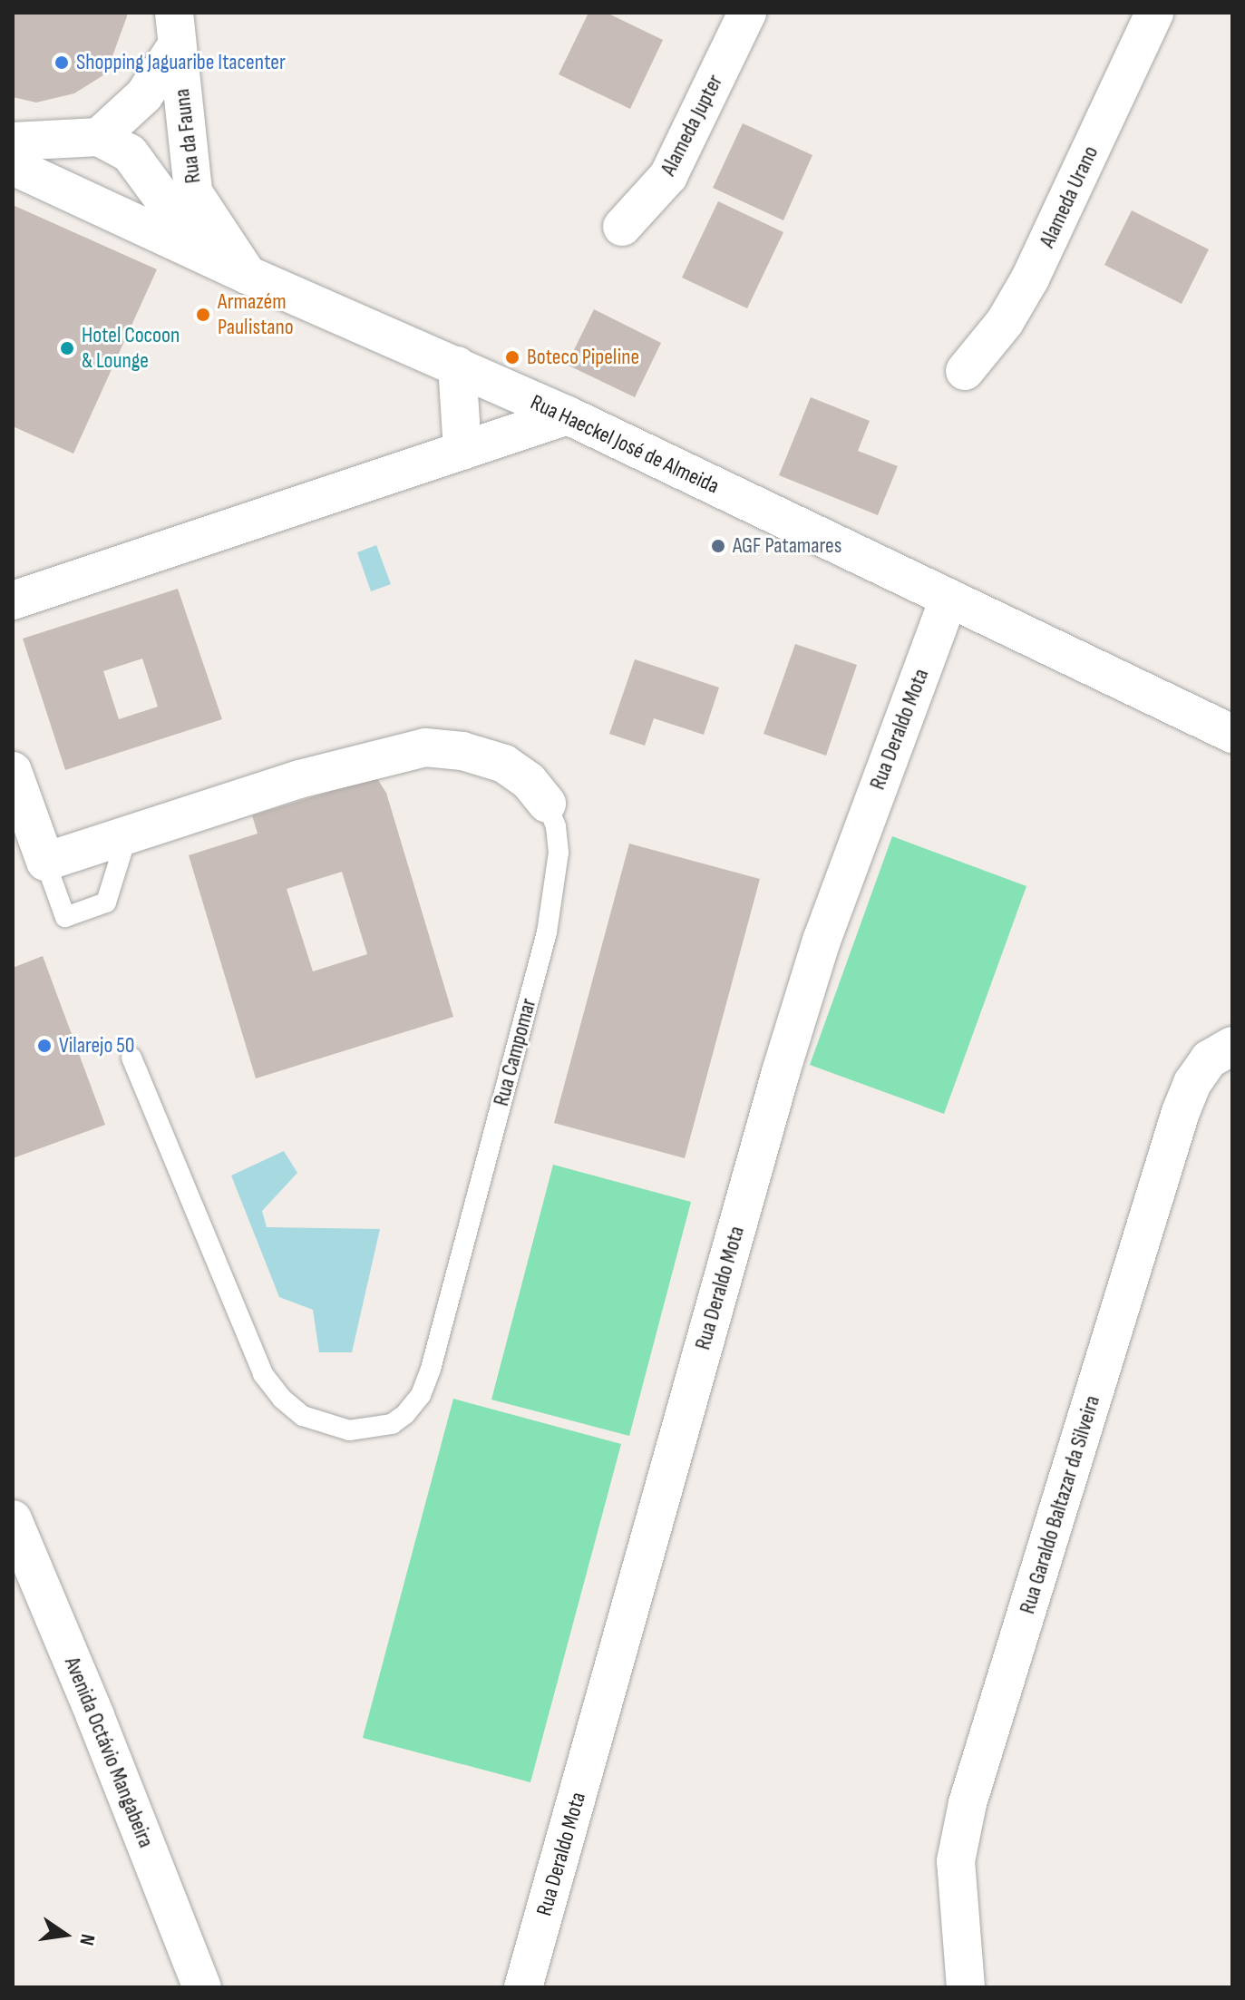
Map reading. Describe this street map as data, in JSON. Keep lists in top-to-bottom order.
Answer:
{
  "streets": {
    "street": [
      "Alameda Jupter",
      "Rua da Fauna",
      "Alameda Urano",
      "Rua Haeckel José de Almeida",
      "Rua Deraldo Mota",
      "Rua Campomar",
      "Rua Garaldo Baltazar da Silveira",
      "Avenida Octávio Mangabeira"
    ]
  },
  "crossings": [
    ["Rua da Fauna", "Rua Haeckel José de Almeida"],
    ["Rua Haeckel José de Almeida", "Rua Deraldo Mota"]
  ],
  "places": [
    "Shopping Jaguaribe Itacenter",
    "Armazém Paulistano",
    "Hotel Cocoon & Lounge",
    "Boteco Pipeline",
    "AGF Patamares",
    "Vilarejo 50"
  ],
  "north": "right"
}
